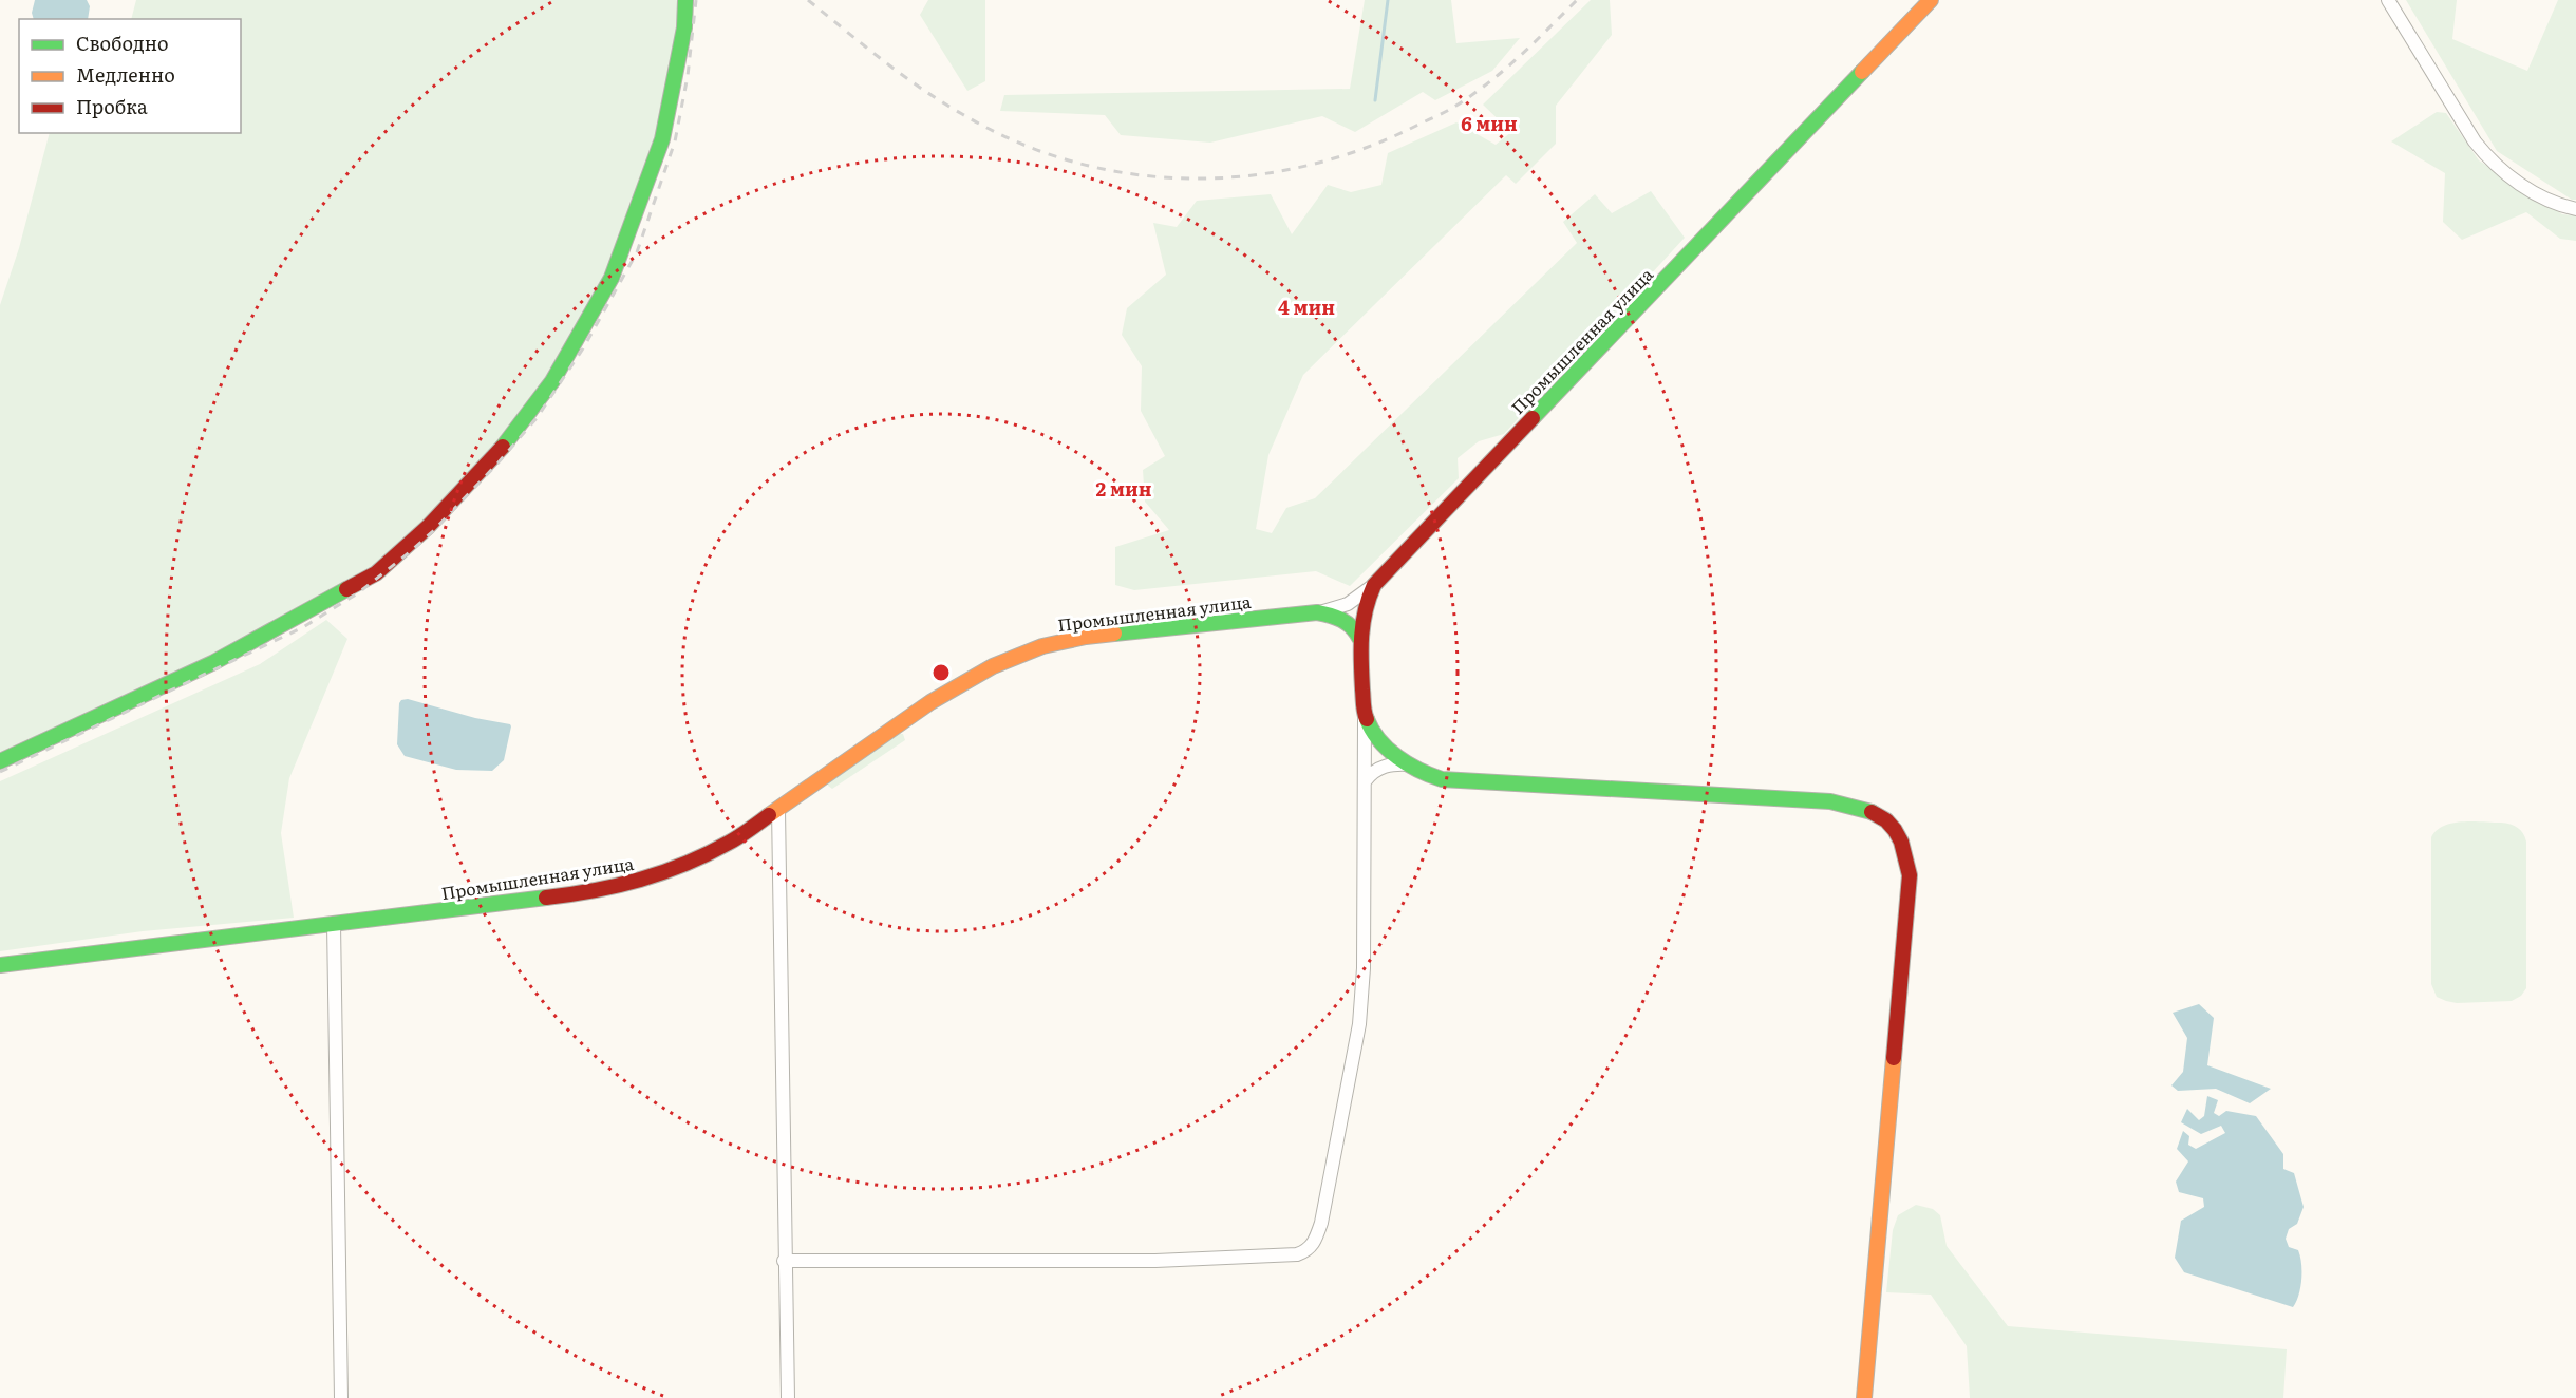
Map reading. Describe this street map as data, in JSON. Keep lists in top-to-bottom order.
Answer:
{
  "streets": {
    "street": ["Промышленная улица"]
  },
  "legend": ["Свободно", "Медленно", "Пробка"],
  "rings": ["6 мин", "4 мин", "2 мин"]
}
